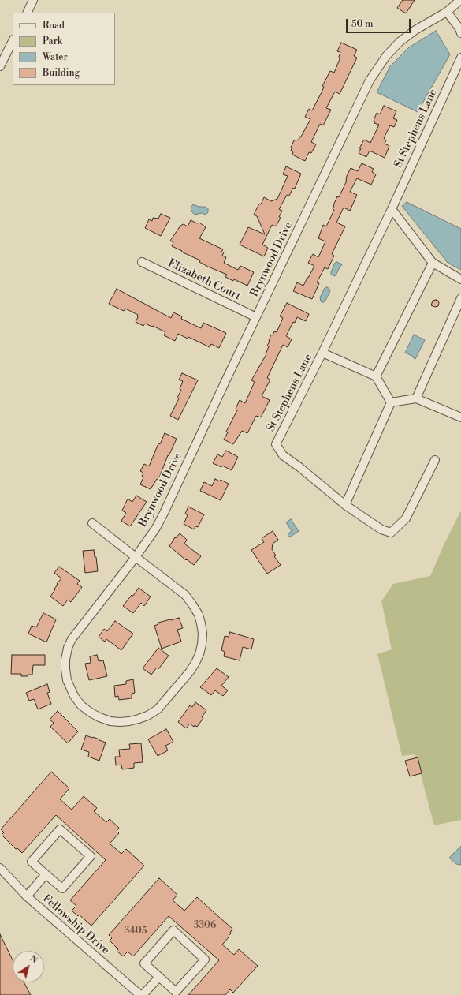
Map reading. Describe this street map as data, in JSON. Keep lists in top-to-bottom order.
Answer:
{
  "streets": {
    "street": [
      "St Stephens Lane",
      "Brynwood Drive",
      "Elizabeth Court",
      "Fellowship Drive"
    ]
  },
  "crossings": [
    ["Brynwood Drive", "Elizabeth Court"]
  ],
  "house_numbers": ["3306", "3405"],
  "legend": [
    "Road",
    "Park",
    "Water",
    "Building"
  ],
  "scale_bar": "50 m",
  "north": "top right"
}
